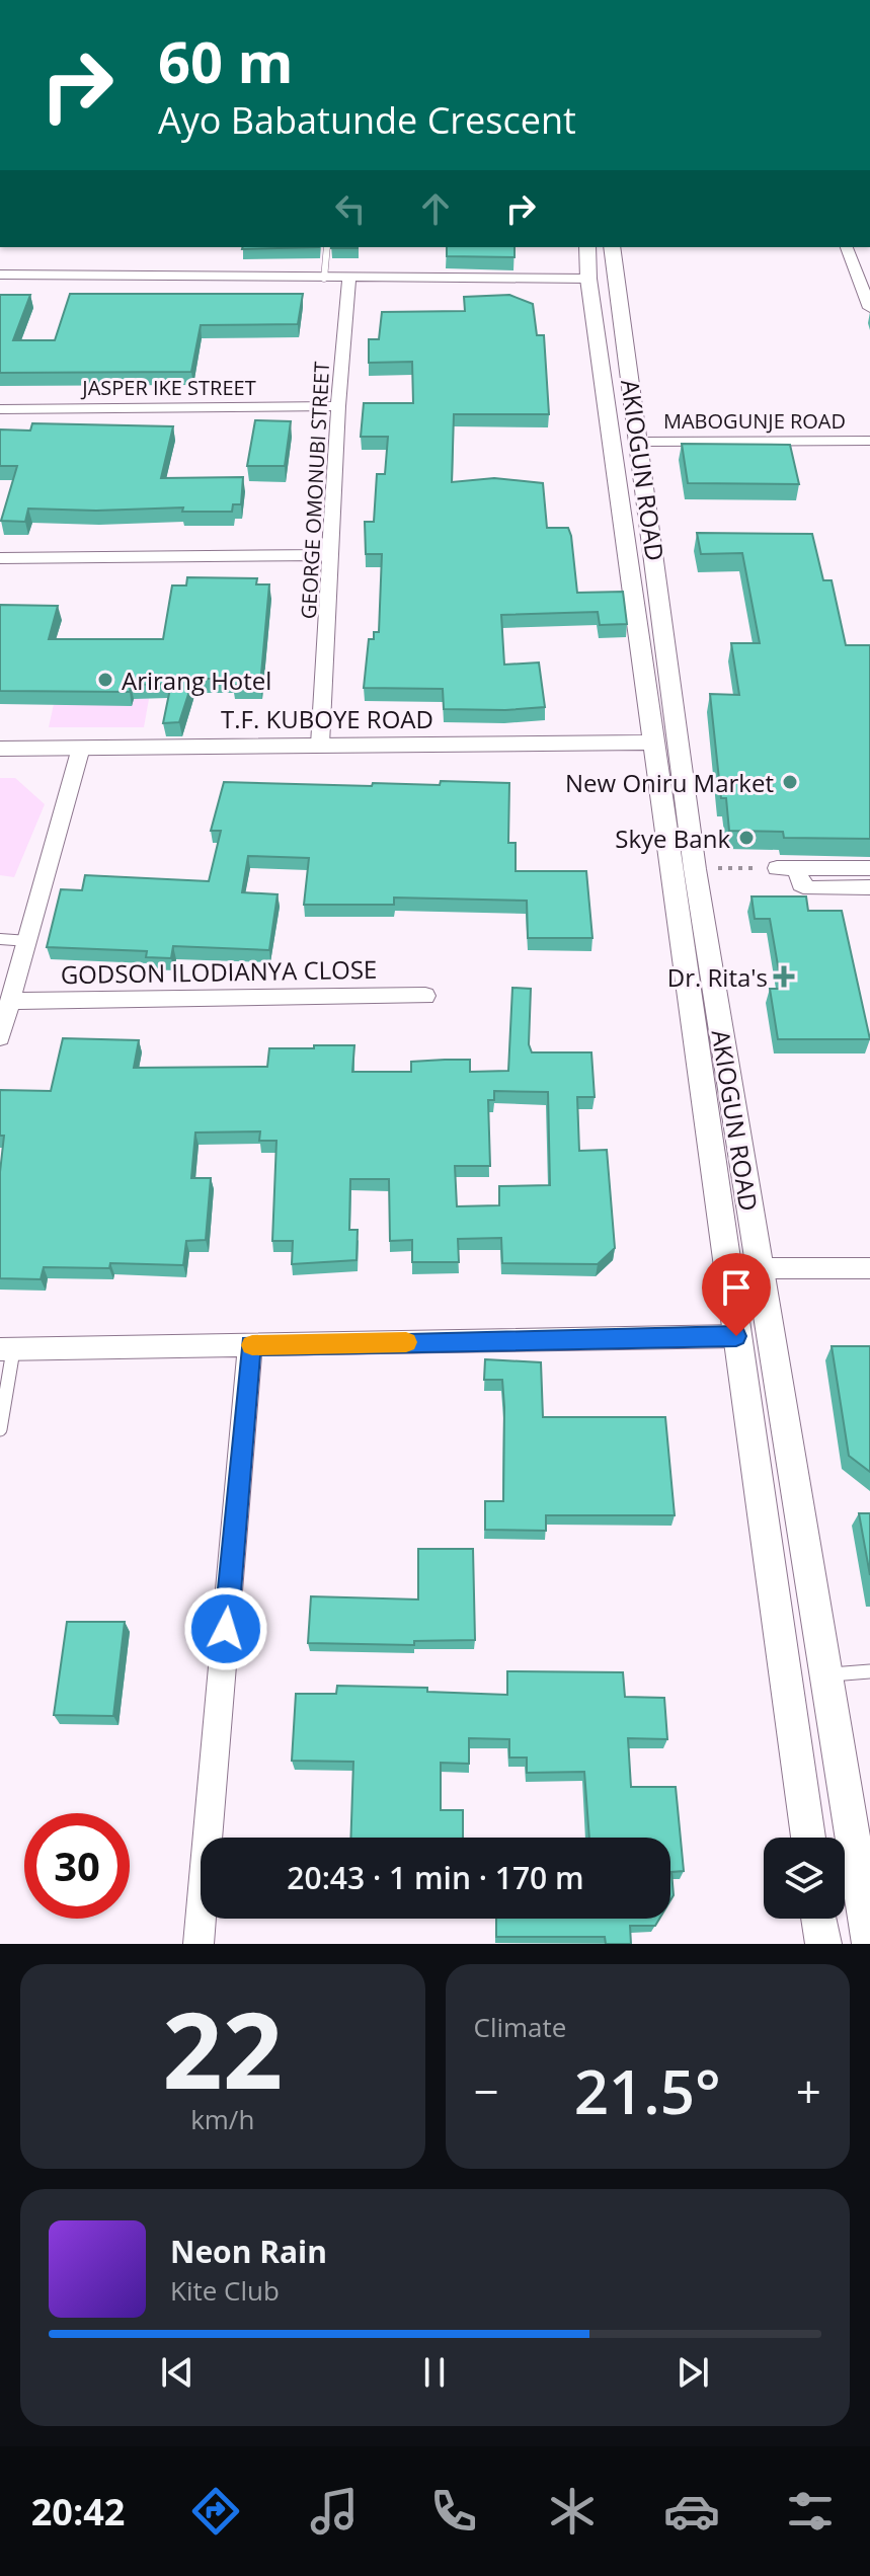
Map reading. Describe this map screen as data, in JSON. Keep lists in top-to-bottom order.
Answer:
{
  "streets": {
    "street": [
      "JASPER IKE STREET",
      "MABOGUNJE ROAD",
      "AKIOGUN ROAD",
      "GEORGE OMONUBI STREET",
      "T.F. KUBOYE ROAD",
      "GODSON ILODIANYA CLOSE"
    ]
  },
  "crossings": [
    ["JASPER IKE STREET", "GEORGE OMONUBI STREET"],
    ["MABOGUNJE ROAD", "AKIOGUN ROAD"],
    ["GEORGE OMONUBI STREET", "T.F. KUBOYE ROAD"]
  ],
  "places": {
    "other": ["Arirang Hotel", "New Oniru Market", "Skye Bank"],
    "health": ["Dr. Rita's"]
  },
  "page": {
    "turn": ["60 m", "Ayo Babatunde Crescent"],
    "limit": "30",
    "trip": "20:43 · 1 min · 170 m",
    "tile": [
      ["22", "km/h"],
      "Climate"
    ],
    "heat": ["−", "21.5°", "+"],
    "song": ["Neon Rain", "Kite Club"],
    "tabs": "20:42"
  }
}
